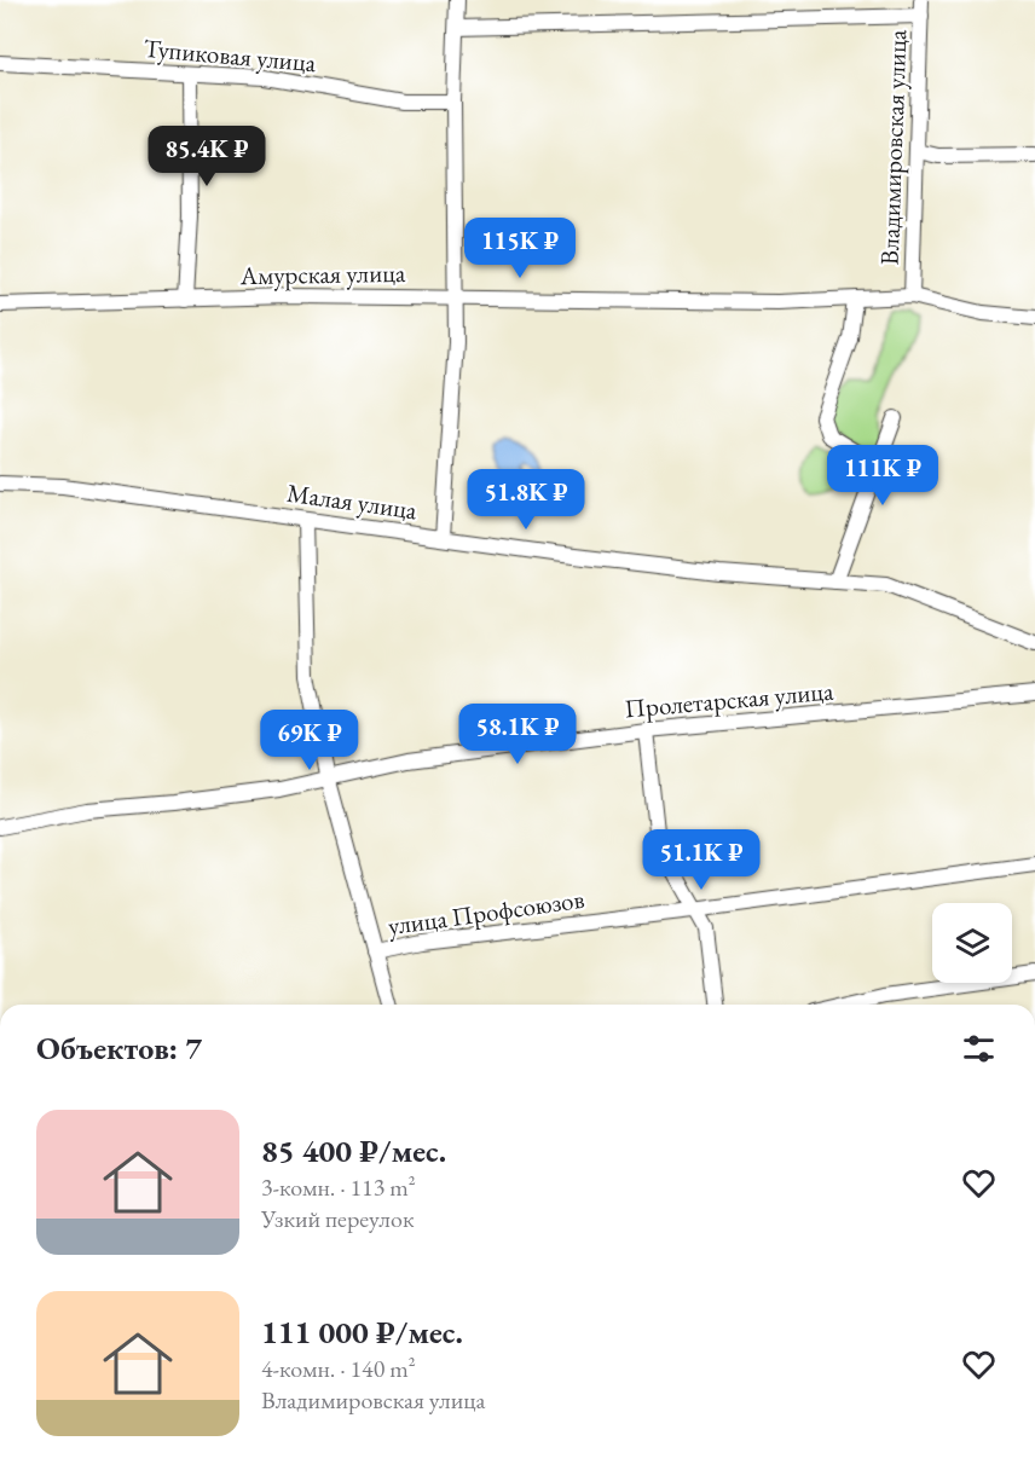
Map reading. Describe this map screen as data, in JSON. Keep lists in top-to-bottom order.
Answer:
{
  "streets": {
    "street": [
      "Тупиковая улица",
      "Владимировская улица",
      "Амурская улица",
      "Малая улица",
      "Пролетарская улица",
      "улица Профсоюзов"
    ]
  },
  "crossings": [
    ["Владимировская улица", "Амурская улица"]
  ],
  "page": {
    "price": [
      "85.4K ₽",
      "115K ₽",
      "111K ₽",
      "51.8K ₽",
      "58.1K ₽",
      "69K ₽",
      "51.1K ₽"
    ],
    "heading": "Объектов: 7",
    "list": [
      {
        "name": "85 400 ₽/мес.",
        "note": "3-комн. · 113 m² · Узкий переулок"
      },
      {
        "name": "111 000 ₽/мес.",
        "note": "4-комн. · 140 m² · Владимировская улица"
      }
    ]
  }
}
